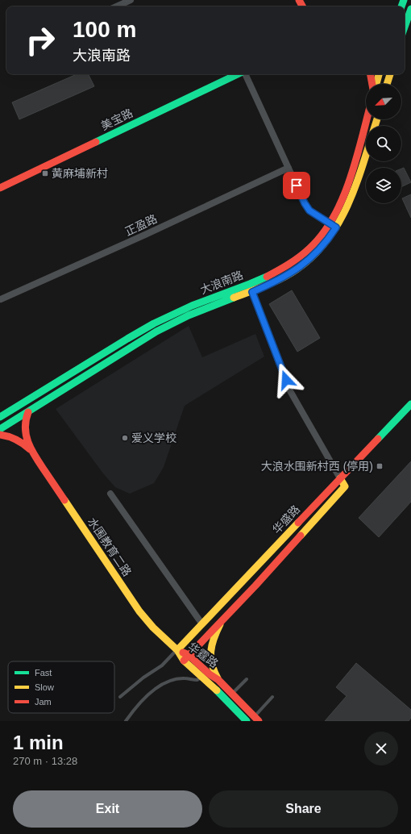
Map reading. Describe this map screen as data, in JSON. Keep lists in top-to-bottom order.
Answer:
{
  "streets": {
    "main road": [
      "美宝路",
      "大浪南路",
      "华盛路",
      "水围教育二路",
      "华霆路"
    ],
    "street": ["正盈路"]
  },
  "crossings": [
    ["华盛路", "水围教育二路"],
    ["华盛路", "华霆路"],
    ["水围教育二路", "华霆路"]
  ],
  "places": {
    "transit": ["黄麻埔新村", "大浪水围新村西 (停用)"],
    "other": ["爱义学校"]
  },
  "legend": ["Fast", "Slow", "Jam"],
  "north": "bottom left",
  "page": {
    "turn": ["100 m", "大浪南路"],
    "heading": ["1 min", "270 m · 13:28"],
    "buttons": ["Exit", "Share"]
  }
}
